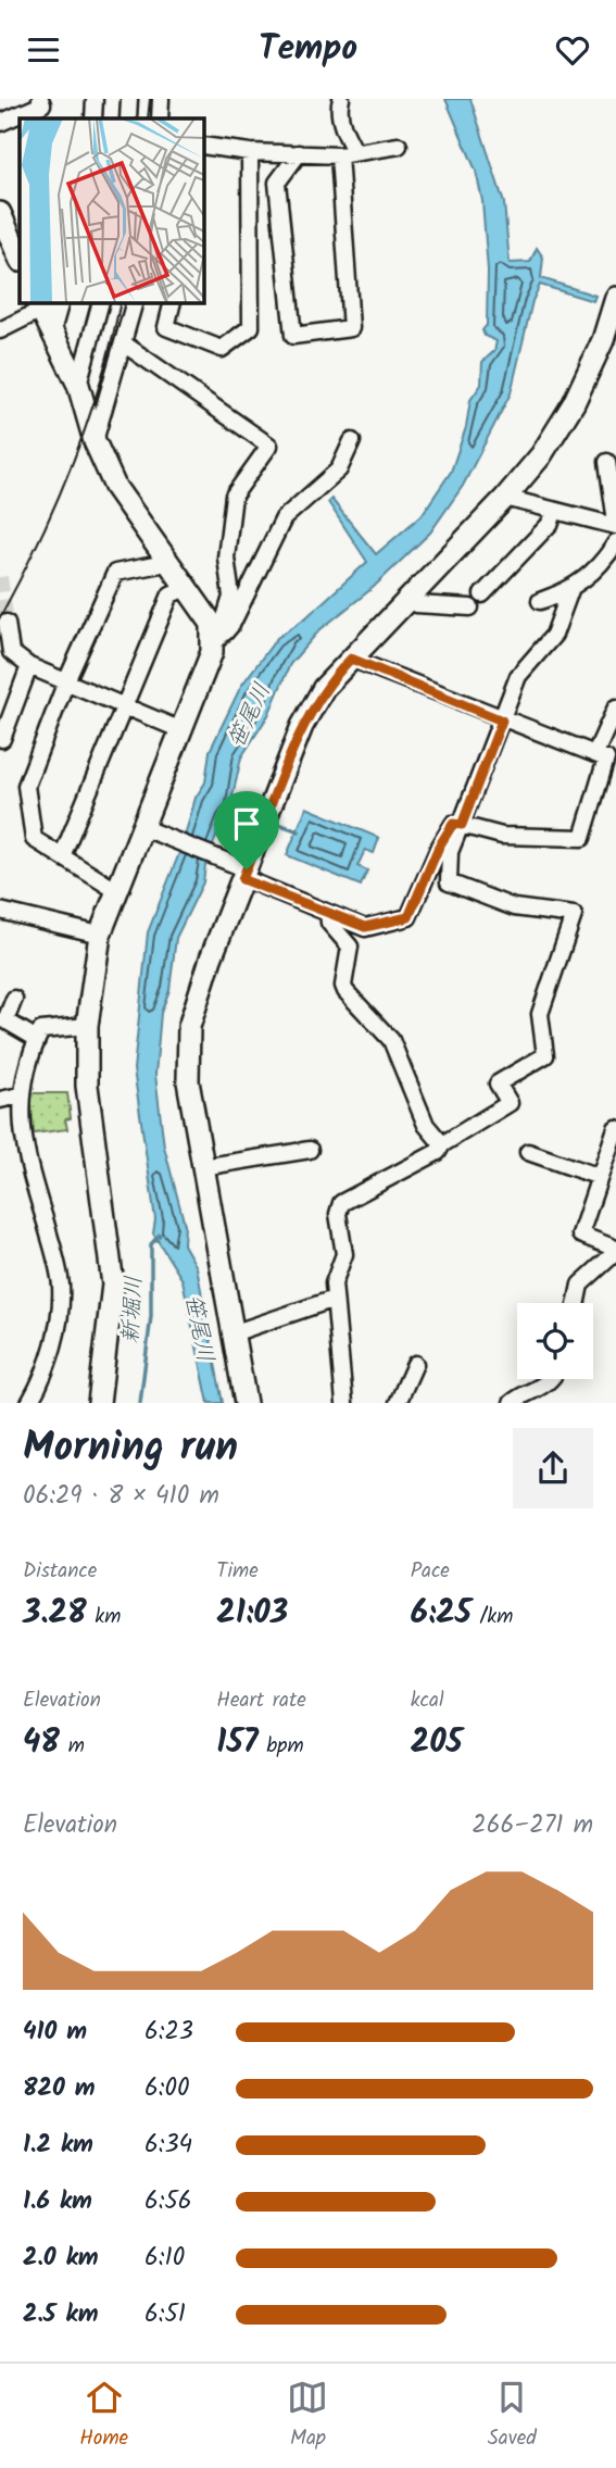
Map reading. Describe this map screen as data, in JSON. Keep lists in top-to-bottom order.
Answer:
{
  "water": ["笹尾川", "新堀川"],
  "page": {
    "header": "Tempo",
    "heading": ["Morning run", "06:29 · 8 × 410 m"],
    "stats": [
      ["Distance", "3.28 km"],
      ["Time", "21:03"],
      ["Pace", "6:25 /km"],
      ["Elevation", "48 m"],
      ["Heart rate", "157 bpm"],
      ["kcal", "205"]
    ],
    "chart": ["Elevation", "266–271 m"],
    "list": [
      {
        "name": "410 m",
        "note": "6:23"
      },
      {
        "name": "820 m",
        "note": "6:00"
      },
      {
        "name": "1.2 km",
        "note": "6:34"
      },
      {
        "name": "1.6 km",
        "note": "6:56"
      },
      {
        "name": "2.0 km",
        "note": "6:10"
      },
      {
        "name": "2.5 km",
        "note": "6:51"
      }
    ],
    "tabs": ["Home", "Map", "Saved"]
  }
}
